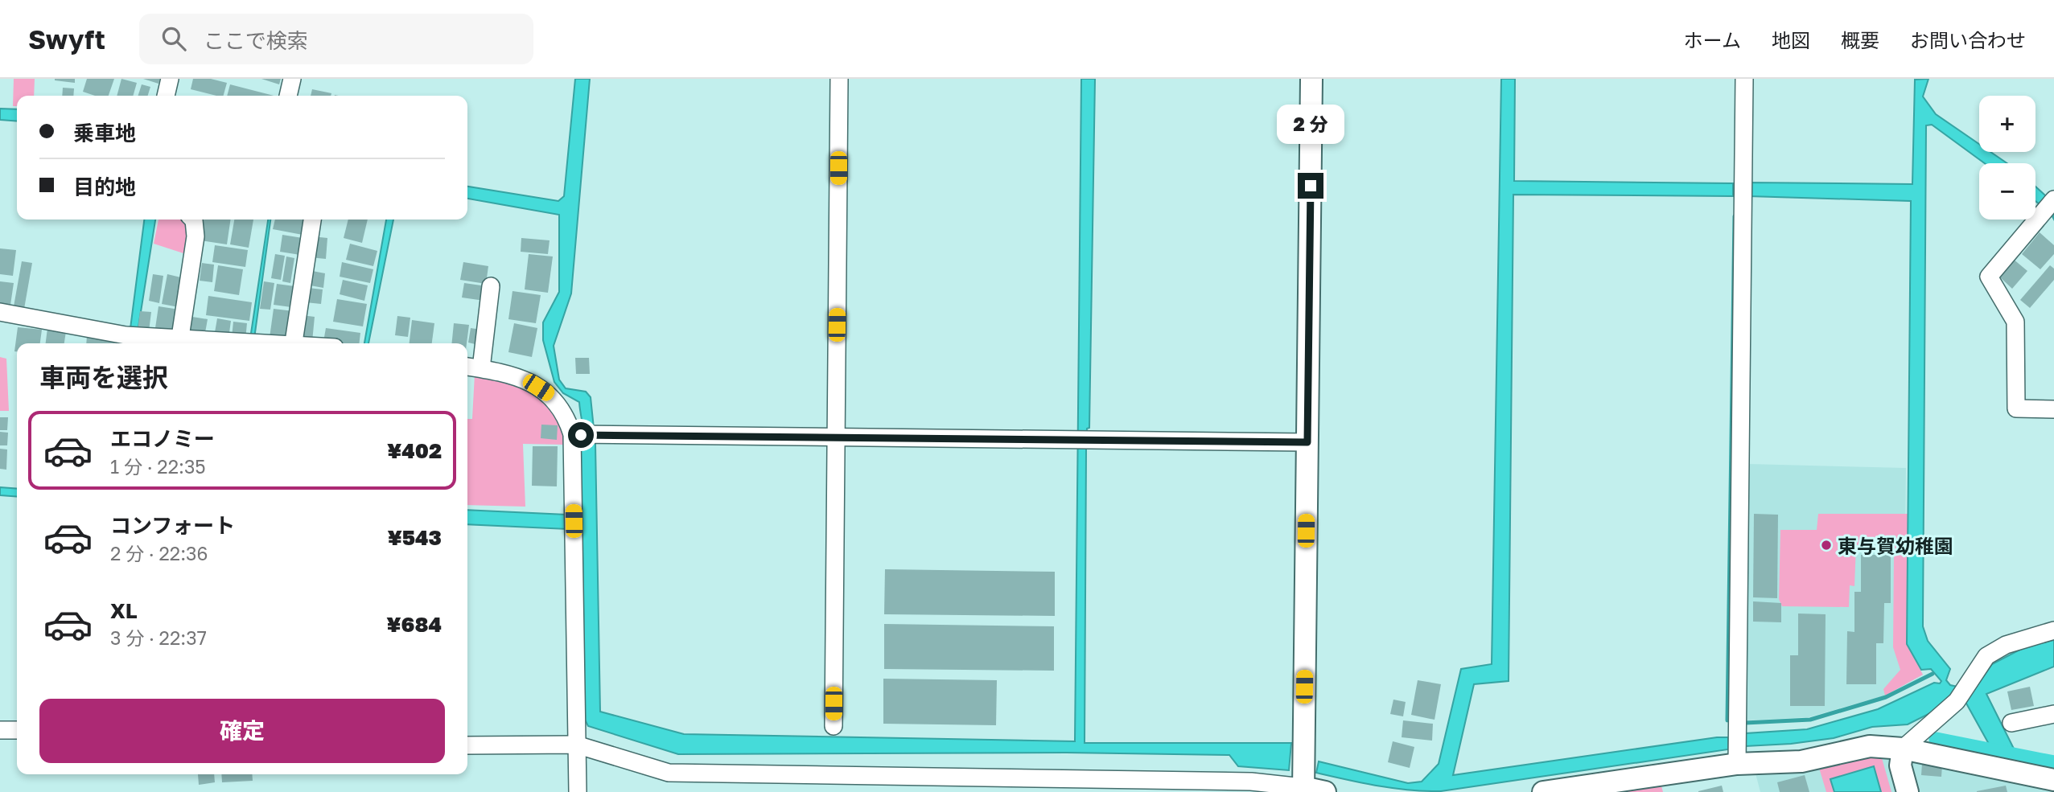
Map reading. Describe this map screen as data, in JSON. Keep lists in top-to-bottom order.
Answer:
{
  "places": ["東与賀幼稚園"],
  "page": {
    "header": "Swyft",
    "search": "ここで検索",
    "nav": [
      "ホーム",
      "地図",
      "概要",
      "お問い合わせ"
    ],
    "map_buttons": ["+", "−"],
    "banner": ["乗車地", "目的地"],
    "bubble": "2 分",
    "heading": "車両を選択",
    "list": [
      {
        "name": "エコノミー",
        "note": "1 分 · 22:35",
        "value": "¥402"
      },
      {
        "name": "コンフォート",
        "note": "2 分 · 22:36",
        "value": "¥543"
      },
      {
        "name": "XL",
        "note": "3 分 · 22:37",
        "value": "¥684"
      }
    ],
    "buttons": "確定"
  }
}
